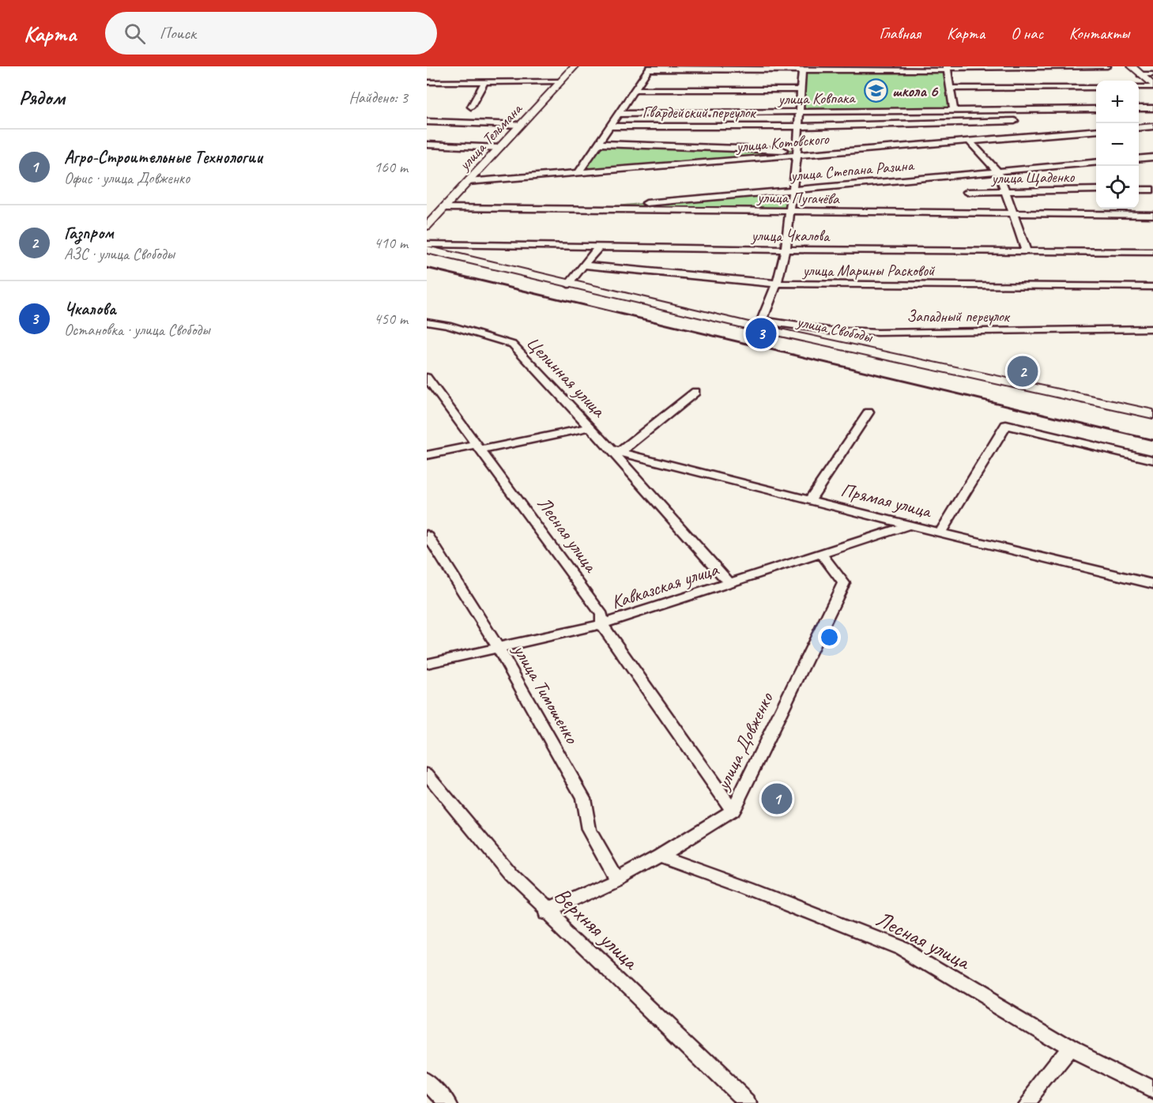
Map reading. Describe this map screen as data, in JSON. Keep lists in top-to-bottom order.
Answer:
{
  "streets": {
    "main road": ["улица Тельмана", "улица Свободы"],
    "street": [
      "улица Ковпака",
      "Гвардейский переулок",
      "улица Котовского",
      "улица Степана Разина",
      "улица Щаденко",
      "улица Пугачёва",
      "улица Чкалова",
      "улица Марины Расковой",
      "Западный переулок",
      "Целинная улица",
      "Прямая улица",
      "Лесная улица",
      "Кавказская улица",
      "улица Тимошенко",
      "улица Довженко",
      "Верхняя улица"
    ]
  },
  "crossings": [
    ["улица Тельмана", "улица Котовского"],
    ["улица Тельмана", "улица Пугачёва"],
    ["улица Степана Разина", "улица Пугачёва"],
    ["Западный переулок", "улица Свободы"],
    ["Целинная улица", "Прямая улица"],
    ["Целинная улица", "Кавказская улица"],
    ["Прямая улица", "Кавказская улица"],
    ["Лесная улица", "Кавказская улица"],
    ["Лесная улица", "улица Довженко"],
    ["Кавказская улица", "улица Тимошенко"],
    ["Кавказская улица", "улица Довженко"],
    ["улица Тимошенко", "улица Довженко"],
    ["улица Довженко", "Верхняя улица"]
  ],
  "places": {
    "school or university": ["школа 6"]
  },
  "page": {
    "header": "Карта",
    "search": "Поиск",
    "nav": [
      "Главная",
      "Карта",
      "О нас",
      "Контакты"
    ],
    "heading": ["Рядом", "Найдено: 3"],
    "map_buttons": ["+", "−"],
    "list": [
      {
        "mark": "1",
        "name": "Агро-Строительные Технологии",
        "note": "Офис · улица Довженко",
        "value": "160 m"
      },
      {
        "mark": "2",
        "name": "Газпром",
        "note": "АЗС · улица Свободы",
        "value": "410 m"
      },
      {
        "mark": "3",
        "name": "Чкалова",
        "note": "Остановка · улица Свободы",
        "value": "450 m"
      }
    ],
    "pins": ["3", "2", "1"]
  }
}
